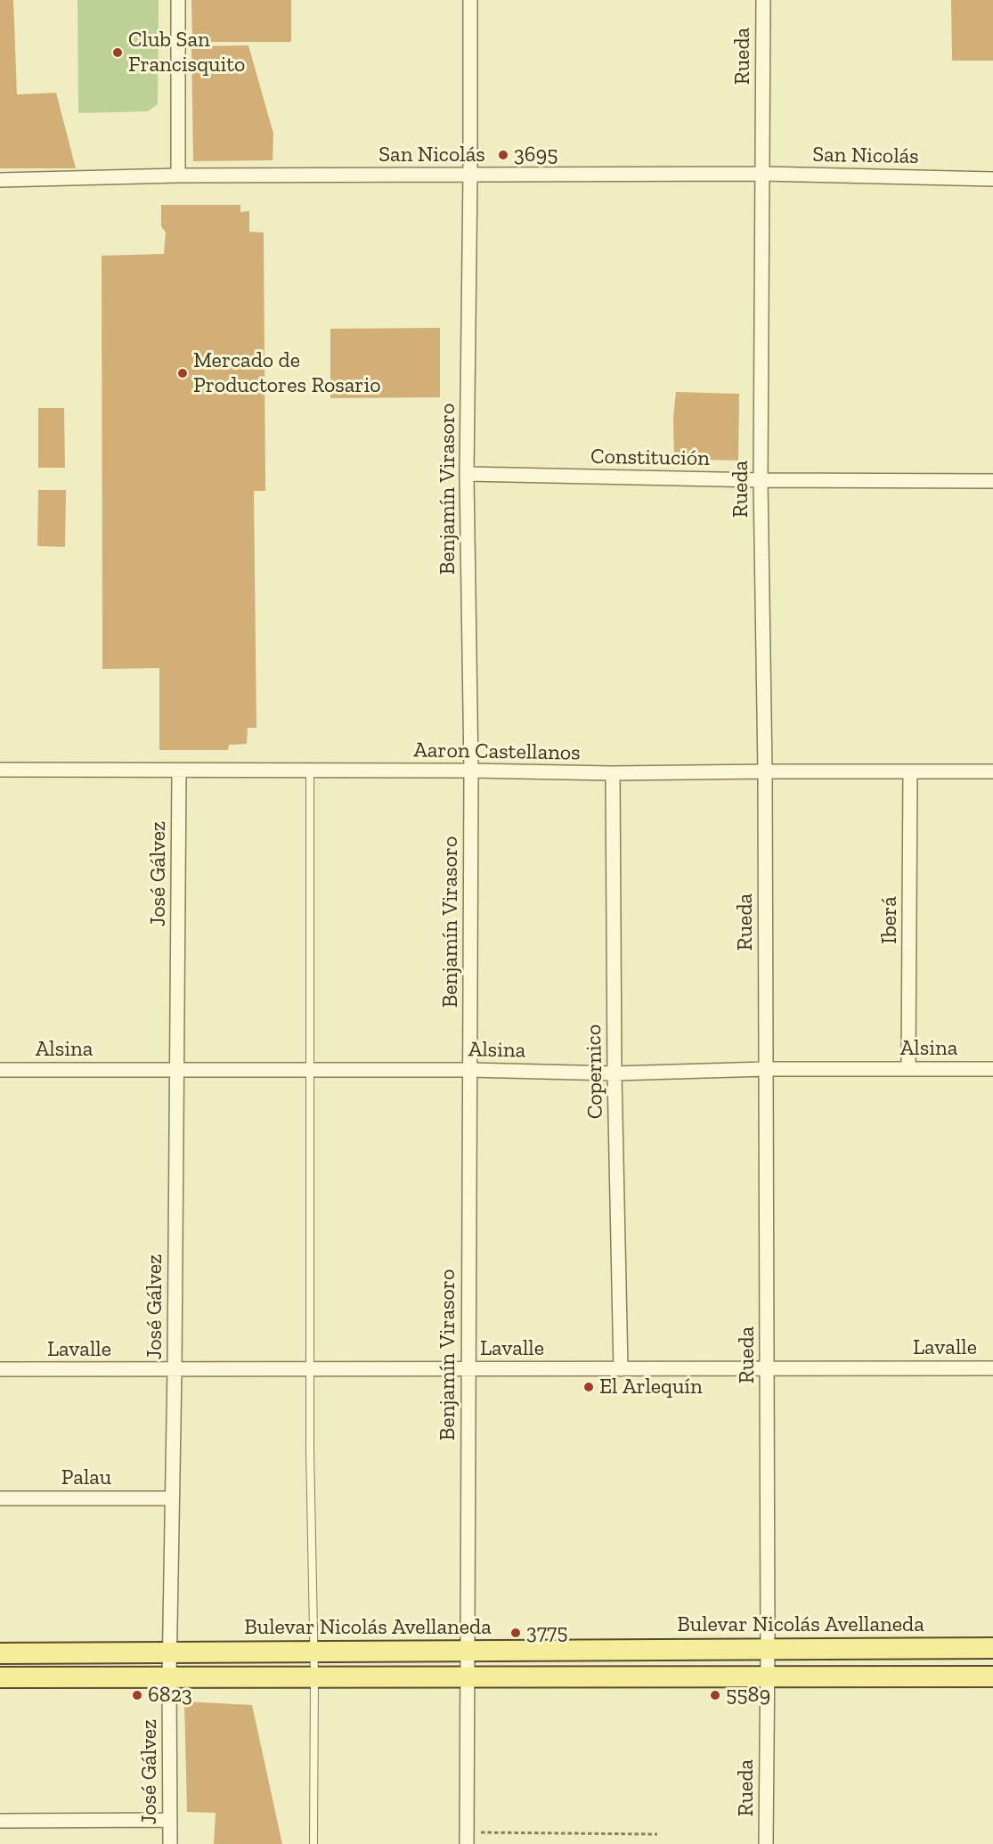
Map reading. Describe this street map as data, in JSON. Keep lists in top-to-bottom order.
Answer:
{
  "streets": {
    "main road": ["Bulevar Nicolás Avellaneda"],
    "street": [
      "Rueda",
      "San Nicolás",
      "Constitución",
      "Benjamín Virasoro",
      "Aaron Castellanos",
      "José Gálvez",
      "Iberá",
      "Alsina",
      "Copernico",
      "Lavalle",
      "Palau"
    ]
  },
  "crossings": [
    ["Rueda", "San Nicolás"],
    ["Rueda", "Constitución"],
    ["Rueda", "Aaron Castellanos"],
    ["Rueda", "Alsina"],
    ["Rueda", "Lavalle"],
    ["Rueda", "Bulevar Nicolás Avellaneda"],
    ["San Nicolás", "Benjamín Virasoro"],
    ["Constitución", "Benjamín Virasoro"],
    ["Benjamín Virasoro", "Aaron Castellanos"],
    ["Benjamín Virasoro", "Alsina"],
    ["Benjamín Virasoro", "Lavalle"],
    ["Benjamín Virasoro", "Bulevar Nicolás Avellaneda"],
    ["Aaron Castellanos", "José Gálvez"],
    ["Aaron Castellanos", "Iberá"],
    ["Aaron Castellanos", "Copernico"],
    ["José Gálvez", "Alsina"],
    ["José Gálvez", "Lavalle"],
    ["José Gálvez", "Palau"],
    ["José Gálvez", "Bulevar Nicolás Avellaneda"],
    ["Iberá", "Alsina"],
    ["Alsina", "Copernico"],
    ["Copernico", "Lavalle"]
  ],
  "places": [
    "Club San Francisquito",
    "3695",
    "Mercado de Productores Rosario",
    "El Arlequín",
    "3775",
    "6823",
    "5589"
  ]
}
